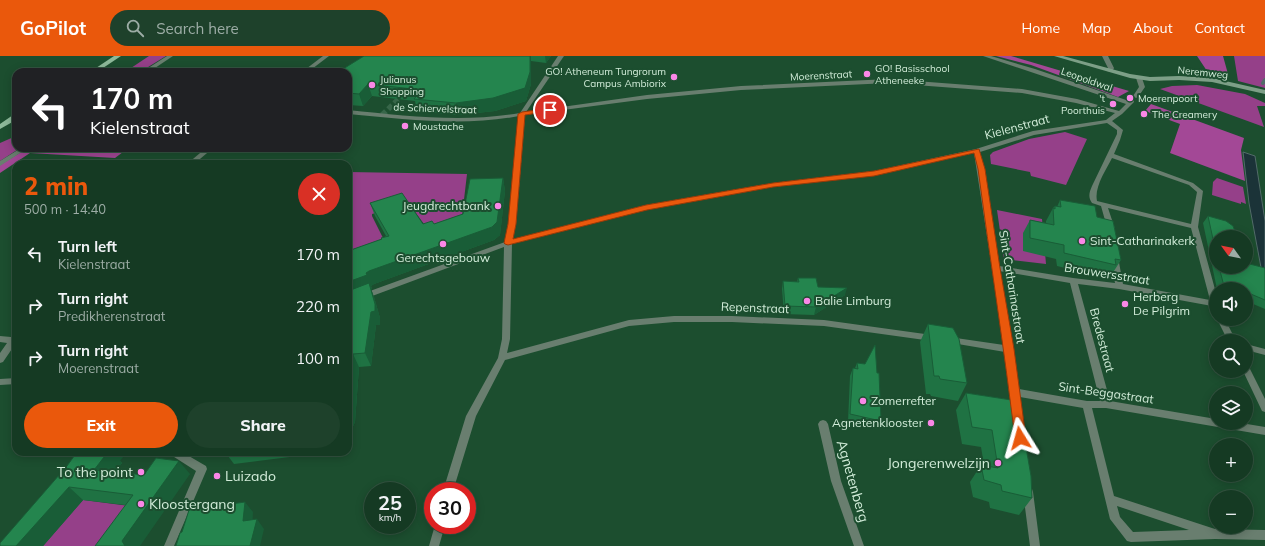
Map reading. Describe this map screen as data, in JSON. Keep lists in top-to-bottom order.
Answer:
{
  "streets": {
    "street": [
      "Neremweg",
      "Moerenstraat",
      "Leopoldwal",
      "de Schiervelstraat",
      "Kielenstraat",
      "Brouwersstraat",
      "Sint-Catharinastraat",
      "Repenstraat",
      "Bredestraat",
      "Sint-Beggastraat",
      "Agnetenberg"
    ]
  },
  "crossings": [
    ["Neremweg", "Leopoldwal"],
    ["Moerenstraat", "de Schiervelstraat"],
    ["Moerenstraat", "Kielenstraat"],
    ["Leopoldwal", "Kielenstraat"],
    ["Kielenstraat", "Sint-Catharinastraat"],
    ["Brouwersstraat", "Sint-Catharinastraat"],
    ["Brouwersstraat", "Bredestraat"],
    ["Sint-Catharinastraat", "Repenstraat"],
    ["Sint-Catharinastraat", "Sint-Beggastraat"],
    ["Bredestraat", "Sint-Beggastraat"]
  ],
  "places": [
    "GO! Basisschool Atheneeke",
    "GO! Atheneum Tungrorum Campus Ambiorix",
    "Julianus Shopping",
    "Moerenpoort",
    "'t Poorthuis",
    "The Creamery",
    "Moustache",
    "Jeugdrechtbank",
    "Sint-Catharinakerk",
    "Gerechtsgebouw",
    "Balie Limburg",
    "Herberg De Pilgrim",
    "Zomerrefter",
    "Agnetenklooster",
    "Jongerenwelzijn",
    "To the point",
    "Luizado",
    "Kloostergang"
  ],
  "north": "top left",
  "page": {
    "header": "GoPilot",
    "search": "Search here",
    "nav": [
      "Home",
      "Map",
      "About",
      "Contact"
    ],
    "turn": ["170 m", "Kielenstraat"],
    "heading": ["2 min", "500 m · 14:40"],
    "list": [
      {
        "name": "Turn left",
        "note": "Kielenstraat",
        "value": "170 m"
      },
      {
        "name": "Turn right",
        "note": "Predikherenstraat",
        "value": "220 m"
      },
      {
        "name": "Turn right",
        "note": "Moerenstraat",
        "value": "100 m"
      }
    ],
    "map_buttons": ["+", "−"],
    "buttons": ["Exit", "Share"],
    "speed": "25 km/h",
    "limit": "30"
  }
}
